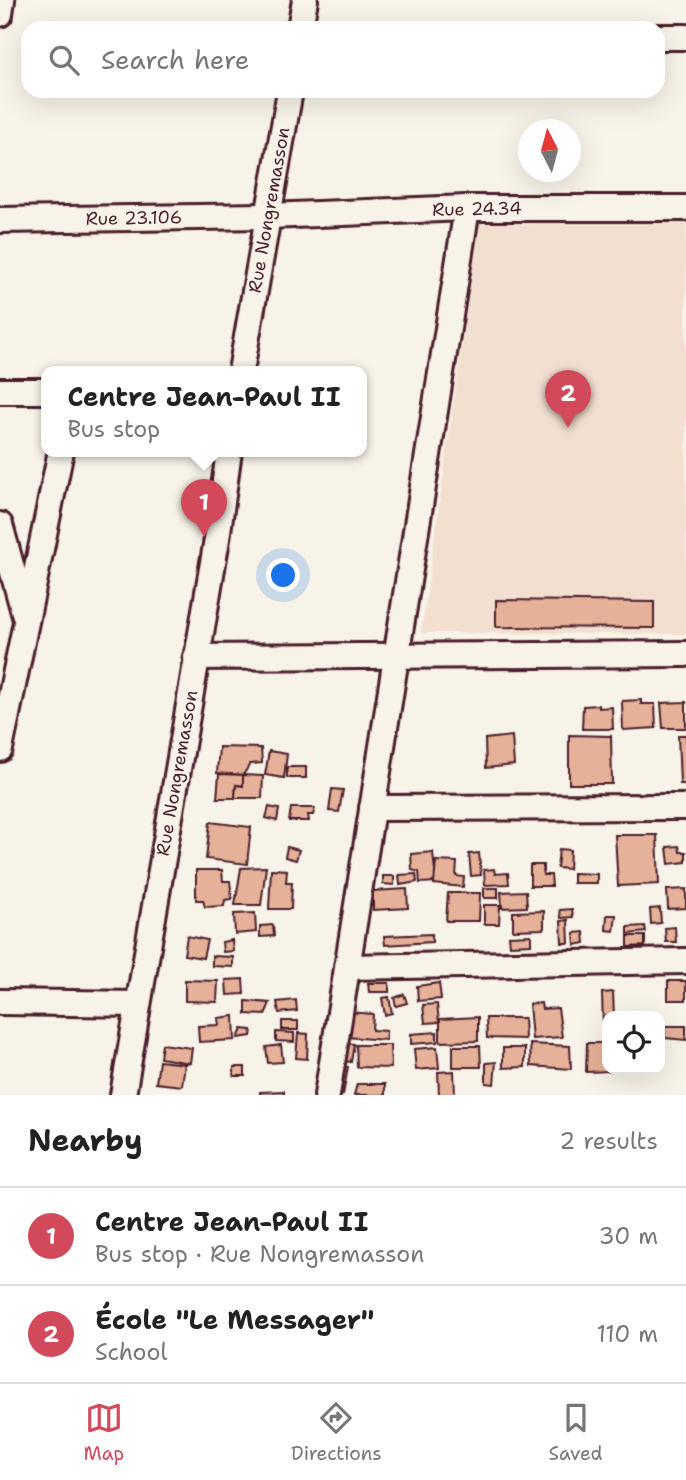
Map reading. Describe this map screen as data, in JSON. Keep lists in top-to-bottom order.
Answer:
{
  "streets": {
    "street": ["Rue 24.34", "Rue Nongremasson", "Rue 23.106"]
  },
  "crossings": [
    ["Rue 24.34", "Rue Nongremasson"],
    ["Rue 24.34", "Rue 23.106"],
    ["Rue Nongremasson", "Rue 23.106"]
  ],
  "north": "top",
  "page": {
    "search": "Search here",
    "popup": ["Centre Jean-Paul II", "Bus stop"],
    "pins": ["2", "1"],
    "heading": ["Nearby", "2 results"],
    "list": [
      {
        "mark": "1",
        "name": "Centre Jean-Paul II",
        "note": "Bus stop · Rue Nongremasson",
        "value": "30 m"
      },
      {
        "mark": "2",
        "name": "École \"Le Messager\"",
        "note": "School",
        "value": "110 m"
      }
    ],
    "nav": ["Map", "Directions", "Saved"]
  }
}
